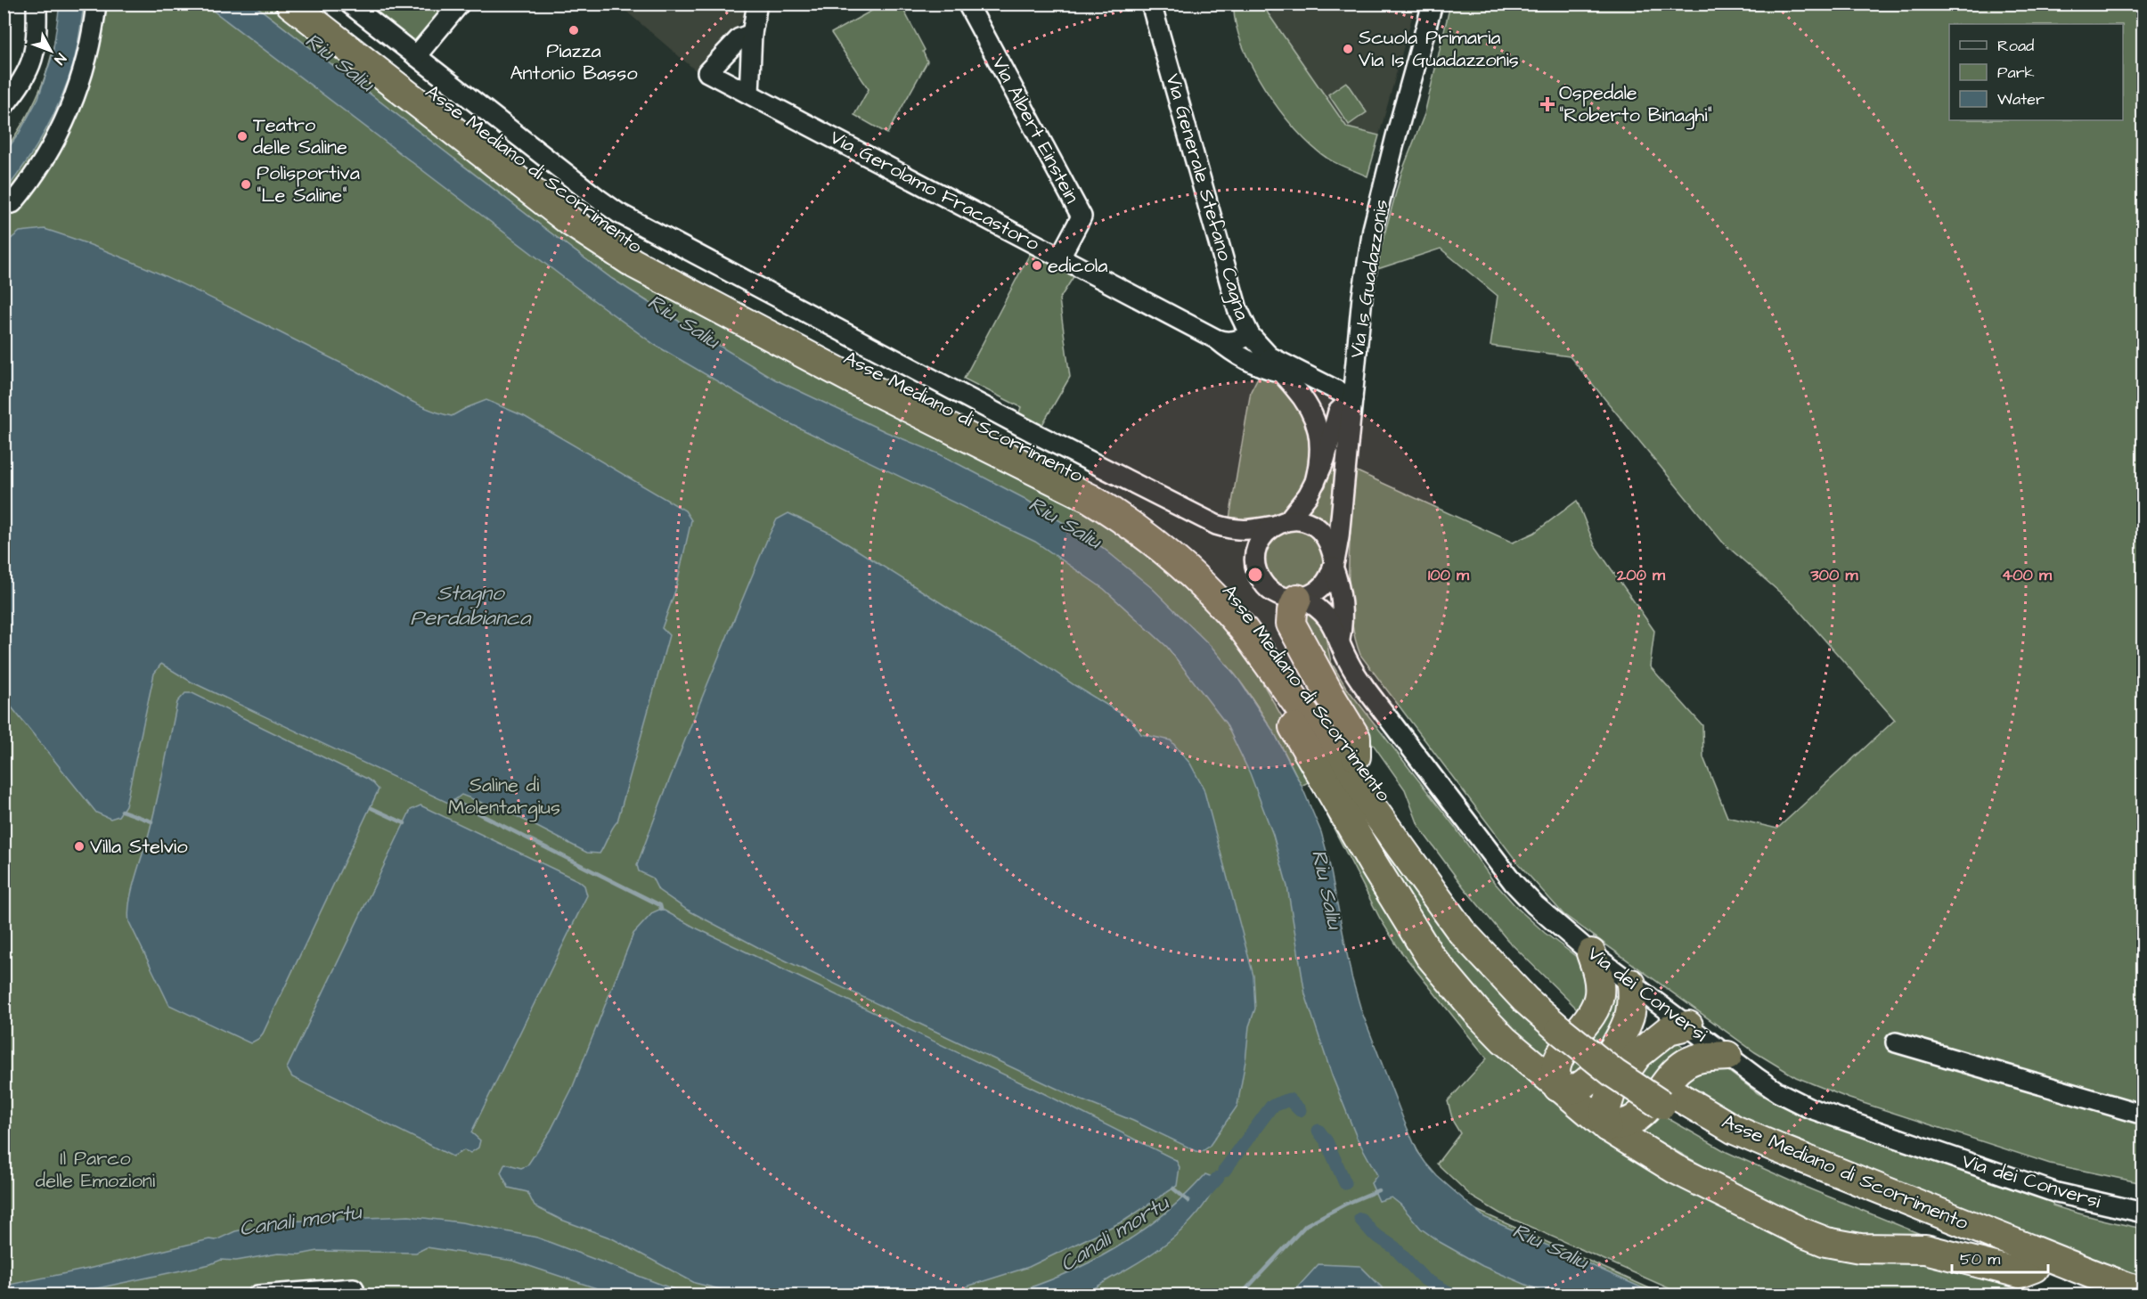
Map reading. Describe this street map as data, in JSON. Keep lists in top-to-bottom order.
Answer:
{
  "streets": {
    "highway": ["Asse Mediano di Scorrimento"],
    "street": [
      "Via Albert Einstein",
      "Via Gerolamo Fracastoro",
      "Via Generale Stefano Cagna",
      "Via Is Guadazzonis",
      "Via dei Conversi"
    ]
  },
  "crossings": [
    ["Via Albert Einstein", "Via Gerolamo Fracastoro"],
    ["Via Gerolamo Fracastoro", "Via Generale Stefano Cagna"],
    ["Via Generale Stefano Cagna", "Via Is Guadazzonis"],
    ["Via Is Guadazzonis", "Via dei Conversi"]
  ],
  "water": ["Riu Saliu", "Stagno Perdabianca", "Canali mortu"],
  "parks": ["Saline di Molentargius", "Il Parco delle Emozioni"],
  "places": {
    "other": [
      "Piazza Antonio Basso",
      "Scuola Primaria Via Is Guadazzonis",
      "Teatro delle Saline",
      "Polisportiva \"Le Saline\"",
      "edicola",
      "Villa Stelvio"
    ],
    "health": ["Ospedale \"Roberto Binaghi\""]
  },
  "legend": ["Road", "Park", "Water"],
  "scale_bar": "50 m",
  "north": "bottom right",
  "rings": [
    "100 m",
    "200 m",
    "300 m",
    "400 m"
  ]
}
